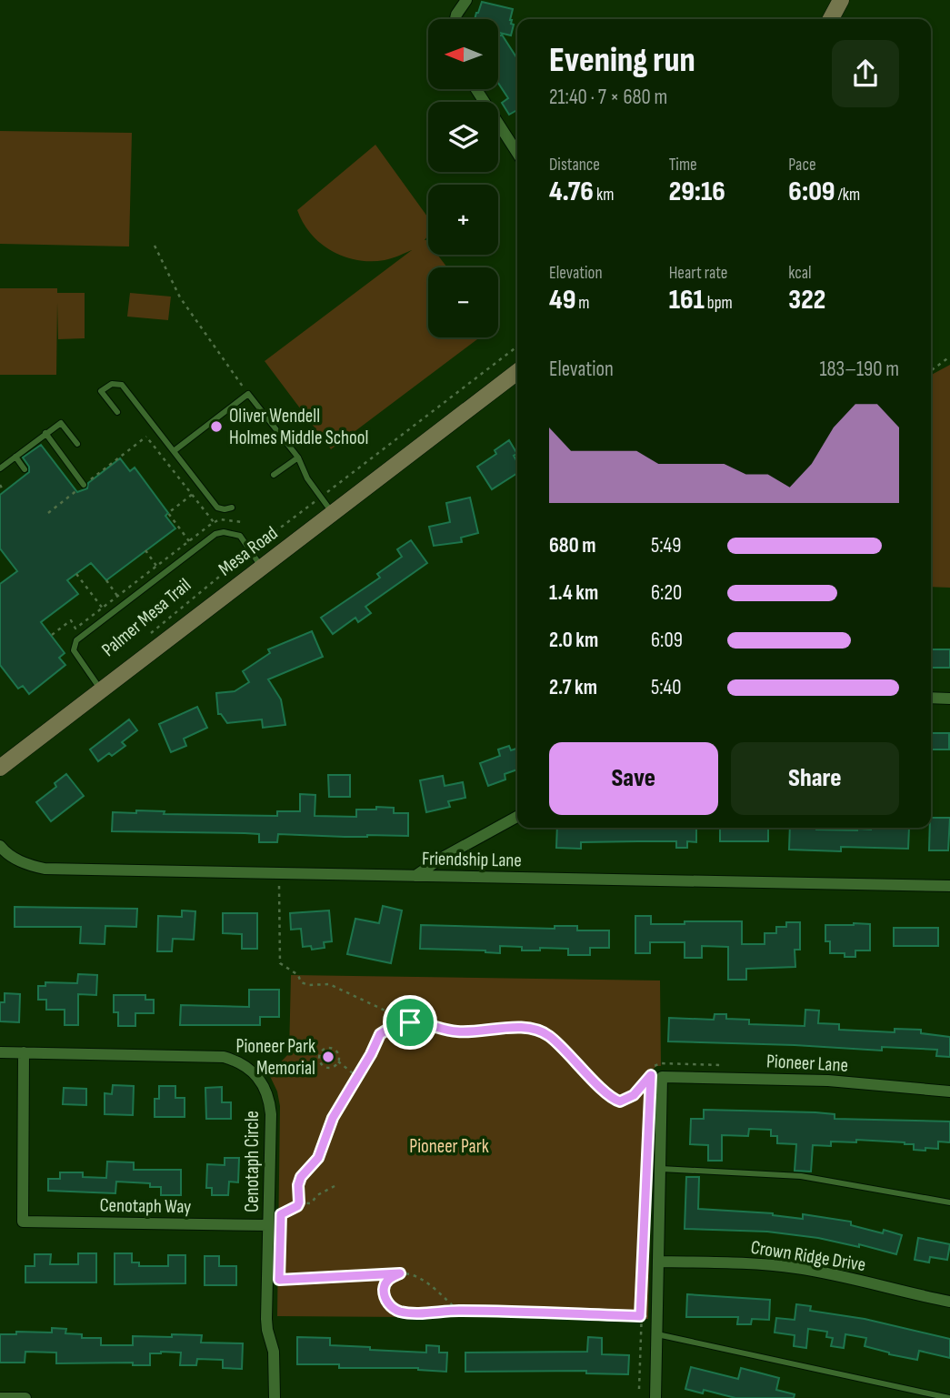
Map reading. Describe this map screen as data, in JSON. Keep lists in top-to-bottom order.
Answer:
{
  "streets": {
    "main road": ["Mesa Road"],
    "street": [
      "Friendship Lane",
      "Pioneer Lane",
      "Cenotaph Circle",
      "Cenotaph Way",
      "Crown Ridge Drive"
    ],
    "path": ["Palmer Mesa Trail"]
  },
  "crossings": [
    ["Cenotaph Circle", "Cenotaph Way"]
  ],
  "parks": ["Pioneer Park"],
  "places": ["Oliver Wendell Holmes Middle School", "Pioneer Park Memorial"],
  "north": "left",
  "page": {
    "map_buttons": ["+", "−"],
    "heading": ["Evening run", "21:40 · 7 × 680 m"],
    "stats": [
      ["Distance", "4.76 km"],
      ["Time", "29:16"],
      ["Pace", "6:09 /km"],
      ["Elevation", "49 m"],
      ["Heart rate", "161 bpm"],
      ["kcal", "322"]
    ],
    "chart": ["Elevation", "183–190 m"],
    "list": [
      {
        "name": "680 m",
        "note": "5:49"
      },
      {
        "name": "1.4 km",
        "note": "6:20"
      },
      {
        "name": "2.0 km",
        "note": "6:09"
      },
      {
        "name": "2.7 km",
        "note": "5:40"
      }
    ],
    "buttons": ["Save", "Share"]
  }
}
